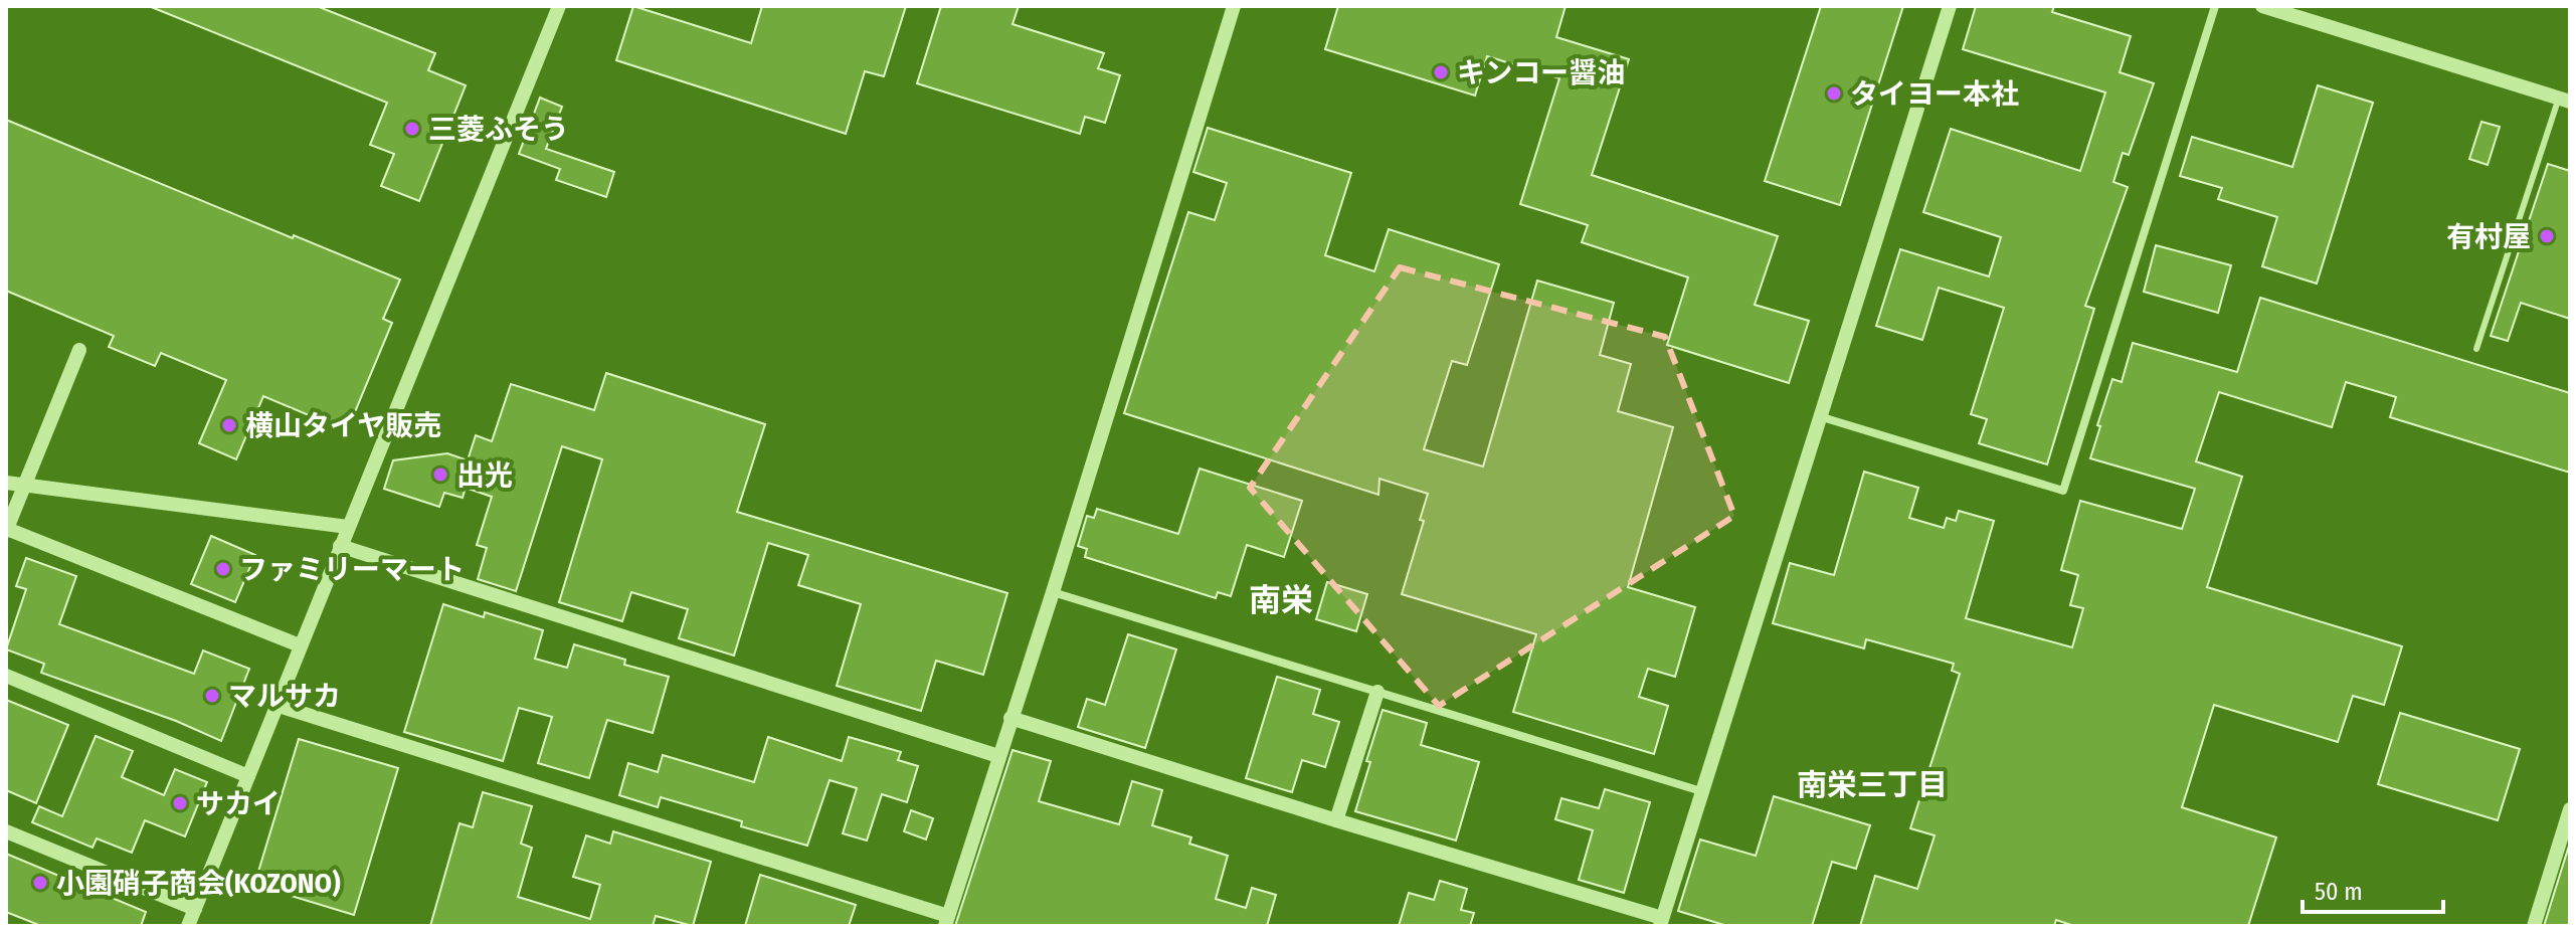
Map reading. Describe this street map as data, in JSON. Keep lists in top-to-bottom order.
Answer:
{
  "districts": ["南栄", "南栄三丁目"],
  "places": [
    "キンコー醤油",
    "タイヨー本社",
    "三菱ふそう",
    "有村屋",
    "横山タイヤ販売",
    "出光",
    "ファミリーマート",
    "マルサカ",
    "サカイ",
    "小園硝子商会(KOZONO)"
  ],
  "scale_bar": "50 m"
}
